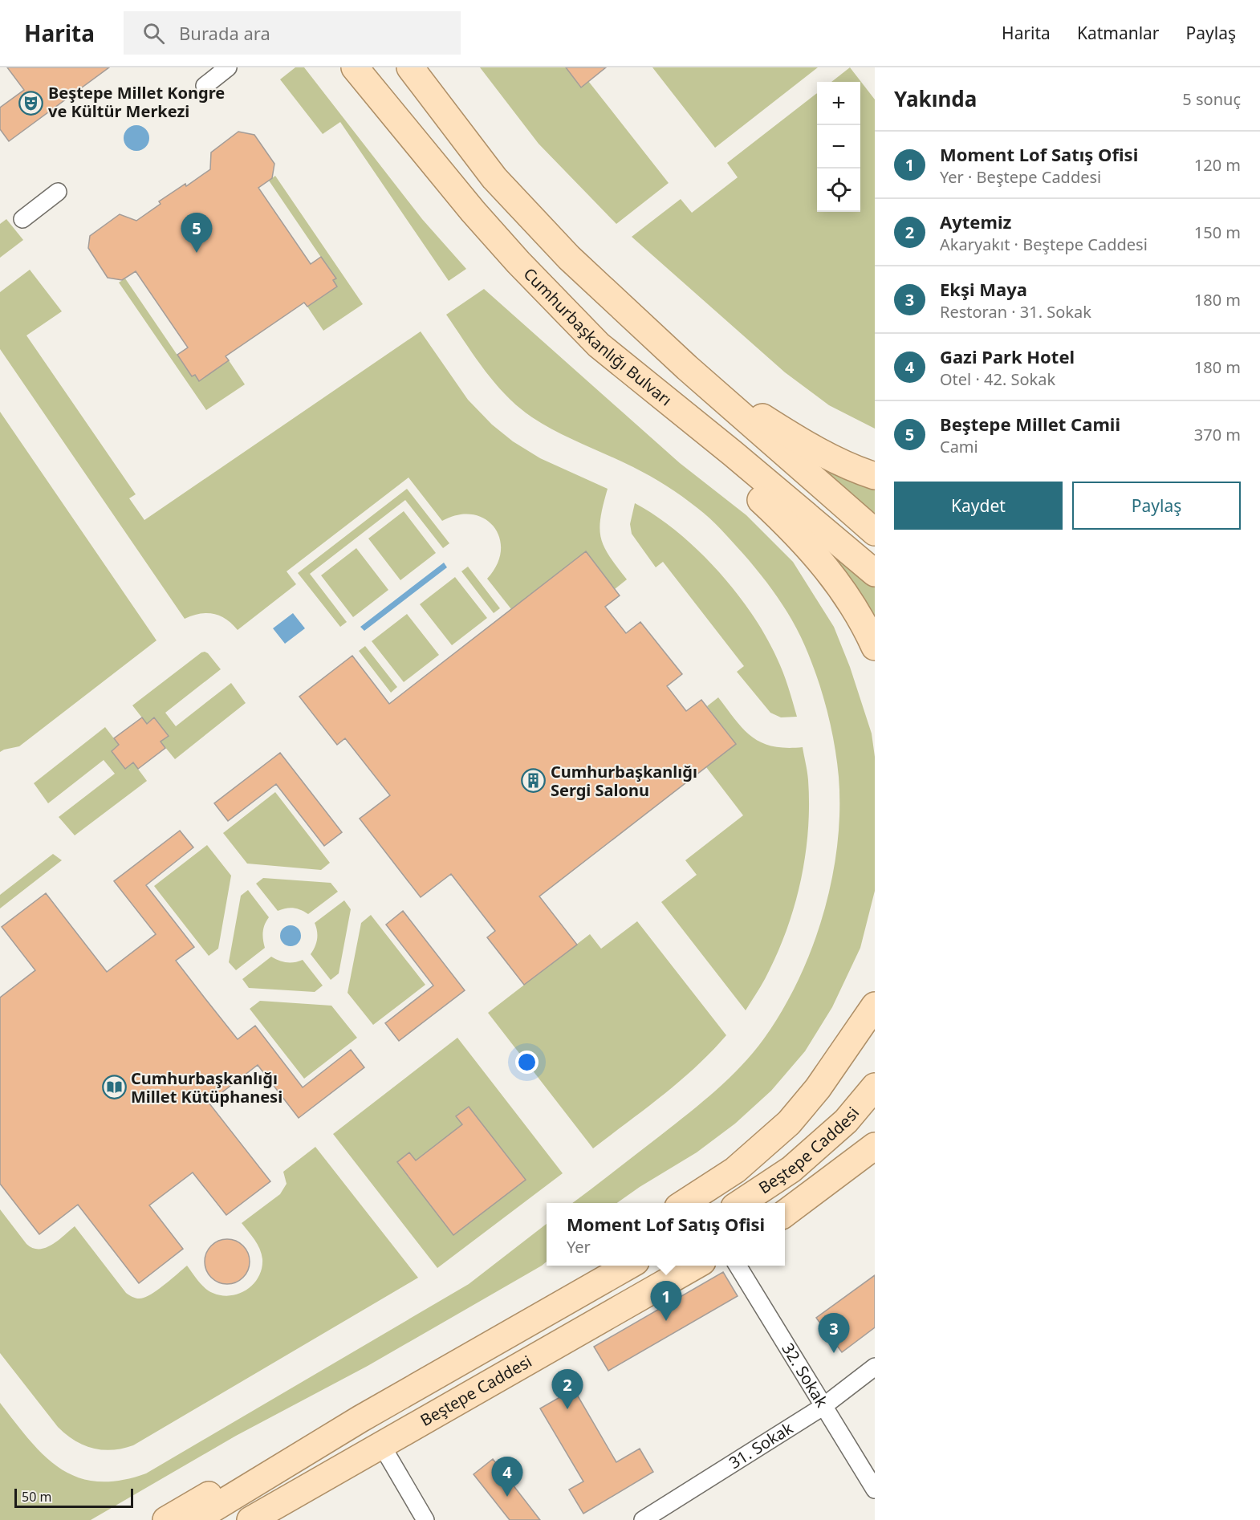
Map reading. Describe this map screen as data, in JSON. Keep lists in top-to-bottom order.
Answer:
{
  "streets": {
    "main road": ["Cumhurbaşkanlığı Bulvarı", "Beştepe Caddesi"],
    "street": ["32. Sokak", "31. Sokak"]
  },
  "crossings": [
    ["32. Sokak", "31. Sokak"]
  ],
  "places": {
    "theatre": ["Beştepe Millet Kongre ve Kültür Merkezi"],
    "building": ["Cumhurbaşkanlığı Sergi Salonu"],
    "library": ["Cumhurbaşkanlığı Millet Kütüphanesi"]
  },
  "scale_bar": "50 m",
  "page": {
    "header": "Harita",
    "search": "Burada ara",
    "nav": ["Harita", "Katmanlar", "Paylaş"],
    "heading": ["Yakında", "5 sonuç"],
    "map_buttons": ["+", "−"],
    "list": [
      {
        "mark": "1",
        "name": "Moment Lof Satış Ofisi",
        "note": "Yer · Beştepe Caddesi",
        "value": "120 m"
      },
      {
        "mark": "2",
        "name": "Aytemiz",
        "note": "Akaryakıt · Beştepe Caddesi",
        "value": "150 m"
      },
      {
        "mark": "3",
        "name": "Ekşi Maya",
        "note": "Restoran · 31. Sokak",
        "value": "180 m"
      },
      {
        "mark": "4",
        "name": "Gazi Park Hotel",
        "note": "Otel · 42. Sokak",
        "value": "180 m"
      },
      {
        "mark": "5",
        "name": "Beştepe Millet Camii",
        "note": "Cami",
        "value": "370 m"
      }
    ],
    "pins": [
      "5",
      "1",
      "3",
      "2",
      "4"
    ],
    "buttons": ["Kaydet", "Paylaş"],
    "popup": ["Moment Lof Satış Ofisi", "Yer"],
    "scale": "50 m"
  }
}
